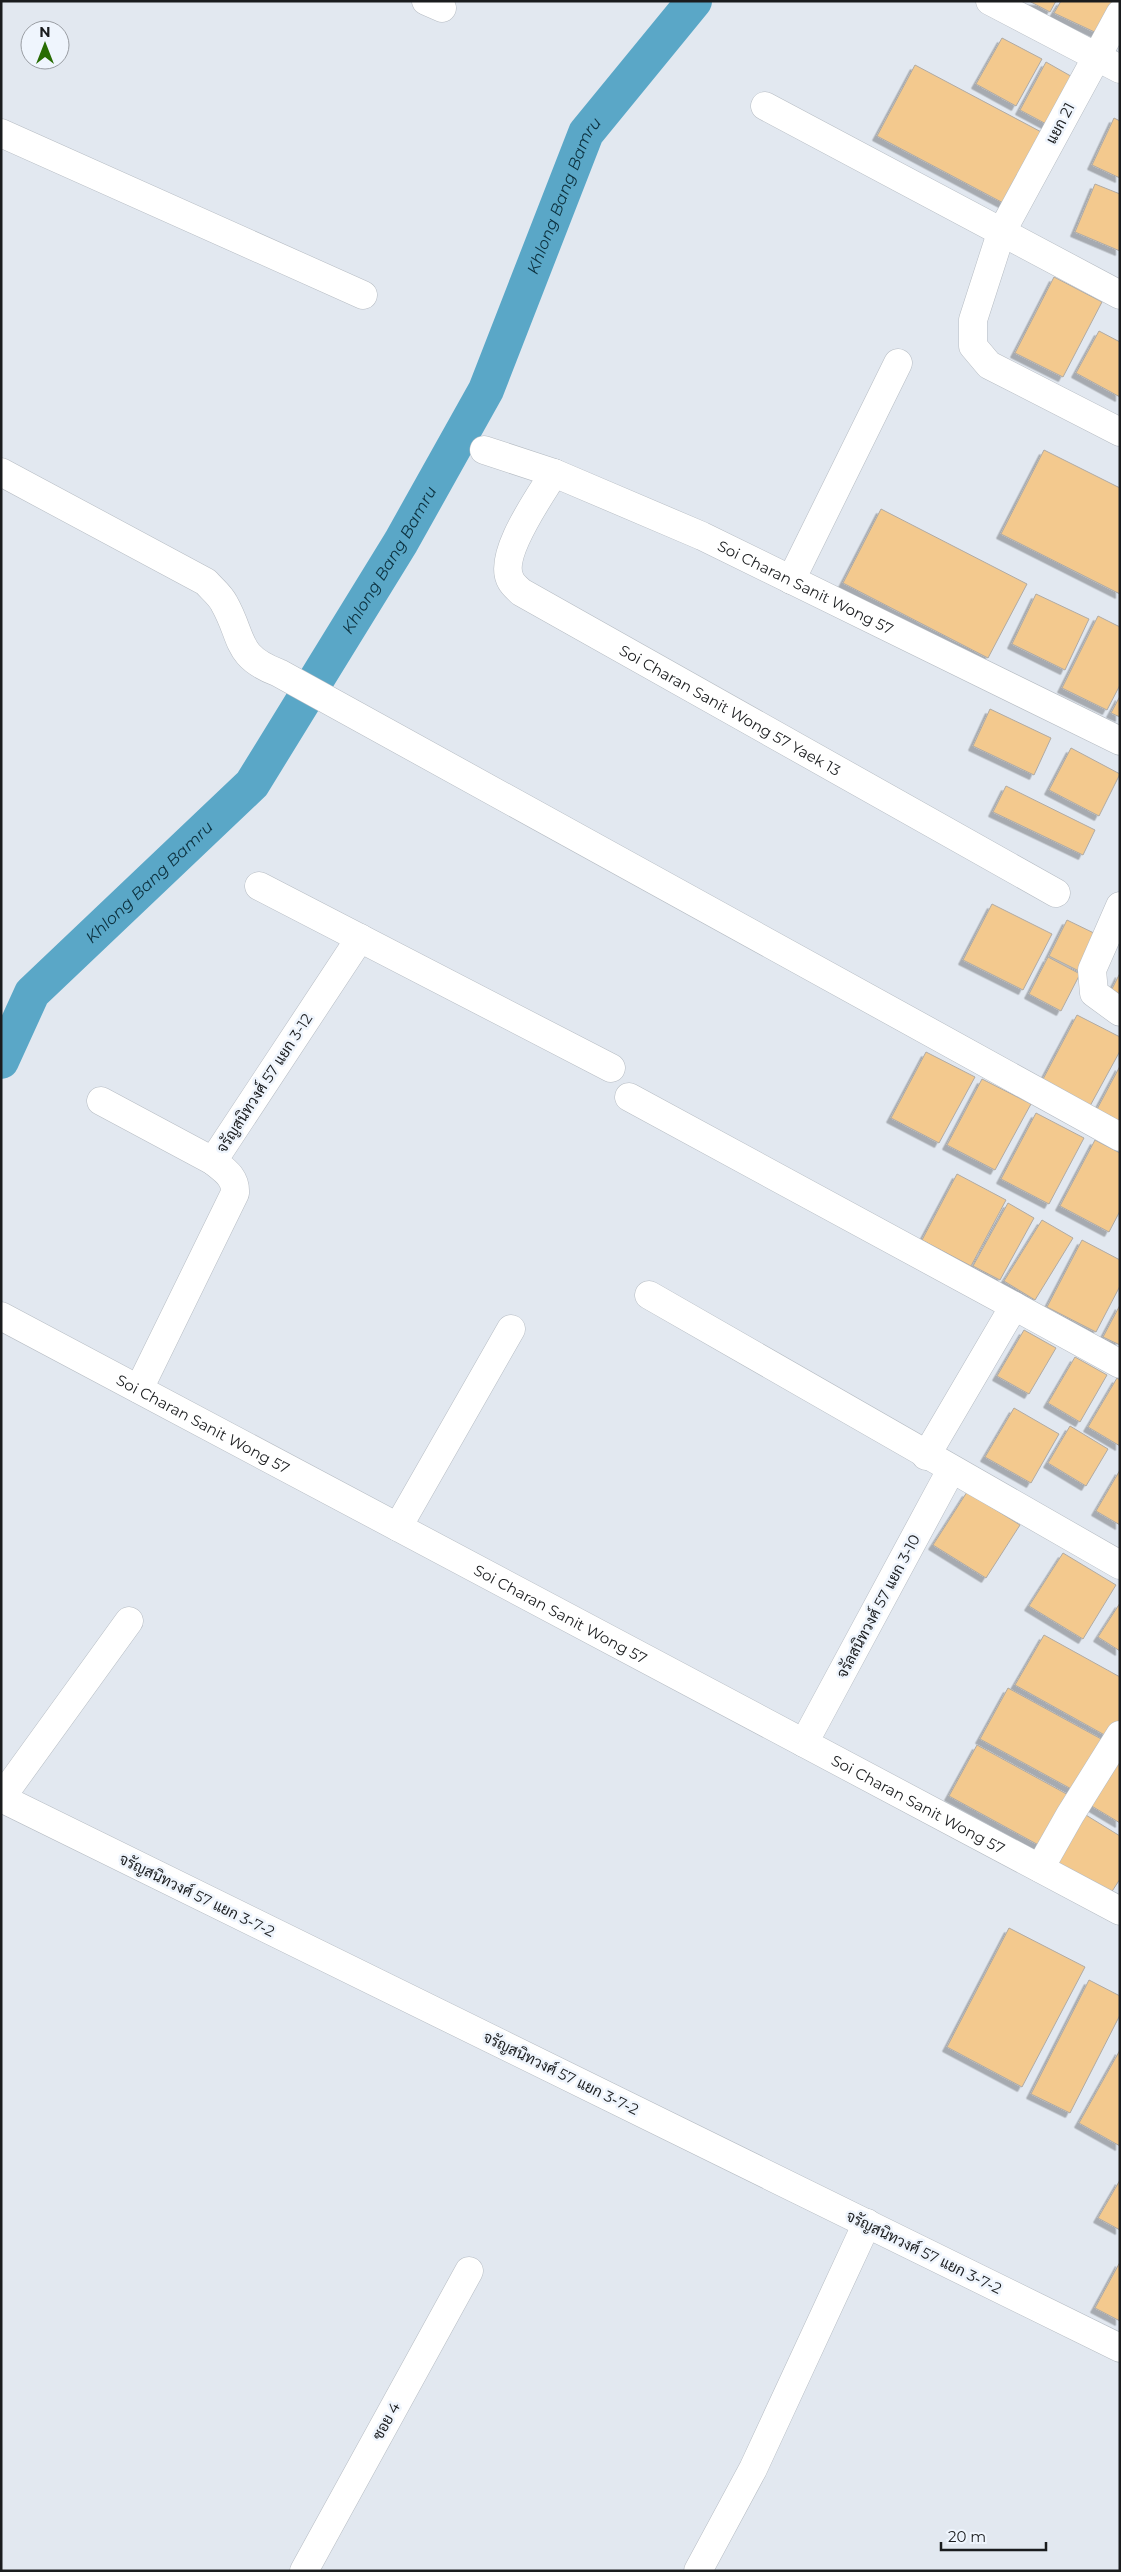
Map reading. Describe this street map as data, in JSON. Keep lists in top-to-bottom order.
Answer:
{
  "streets": {
    "street": [
      "แยก 21",
      "Soi Charan Sanit Wong 57",
      "Soi Charan Sanit Wong 57 Yaek 13",
      "จรัญสนิทวงศ์ 57 แยก 3-12",
      "จรัลสนิทวงศ์ 57 แยก 3-10",
      "จรัญสนิทวงศ์ 57 แยก 3-7-2",
      "ซอย 4"
    ]
  },
  "crossings": [
    ["Soi Charan Sanit Wong 57", "Soi Charan Sanit Wong 57 Yaek 13"],
    ["Soi Charan Sanit Wong 57", "จรัญสนิทวงศ์ 57 แยก 3-12"],
    ["Soi Charan Sanit Wong 57", "จรัลสนิทวงศ์ 57 แยก 3-10"]
  ],
  "water": ["Khlong Bang Bamru"],
  "scale_bar": "20 m",
  "north": "top"
}
